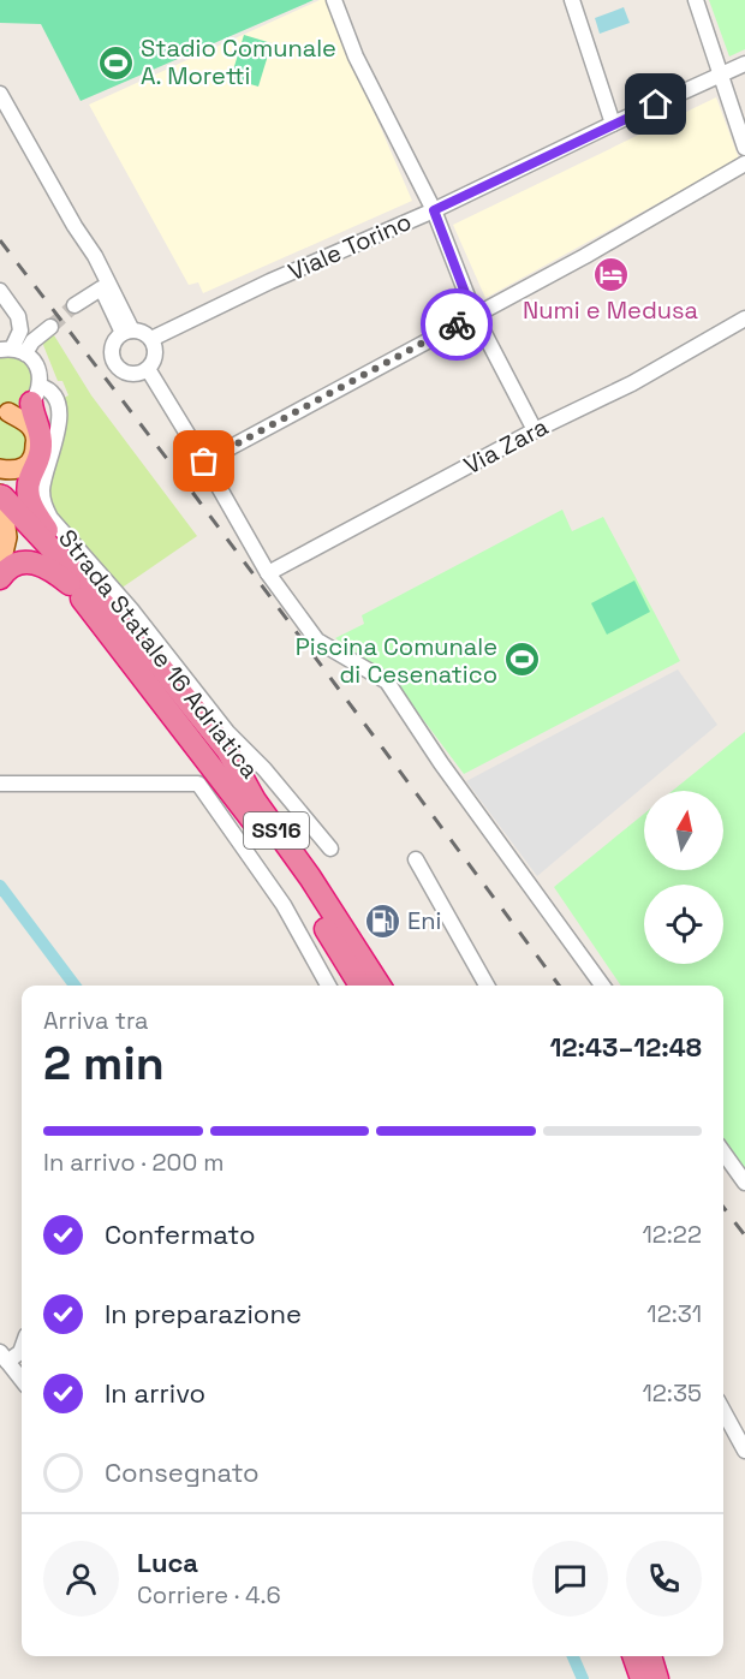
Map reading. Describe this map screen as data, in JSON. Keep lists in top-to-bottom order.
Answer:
{
  "streets": {
    "highway": ["Strada Statale 16 Adriatica", "SS16"],
    "street": ["Viale Torino", "Via Zara"]
  },
  "places": {
    "sports": ["Stadio Comunale A. Moretti", "Piscina Comunale di Cesenatico"],
    "hotel": ["Numi e Medusa"],
    "fuel station": ["Eni"]
  },
  "north": "top",
  "page": {
    "heading": ["2 min", "Arriva tra", "12:43–12:48"],
    "panel": ["Luca", "Corriere · 4.6"],
    "bar": "In arrivo · 200 m",
    "list": [
      ["Confermato", "12:22"],
      ["In preparazione", "12:31"],
      ["In arrivo", "12:35"],
      "Consegnato"
    ]
  }
}
